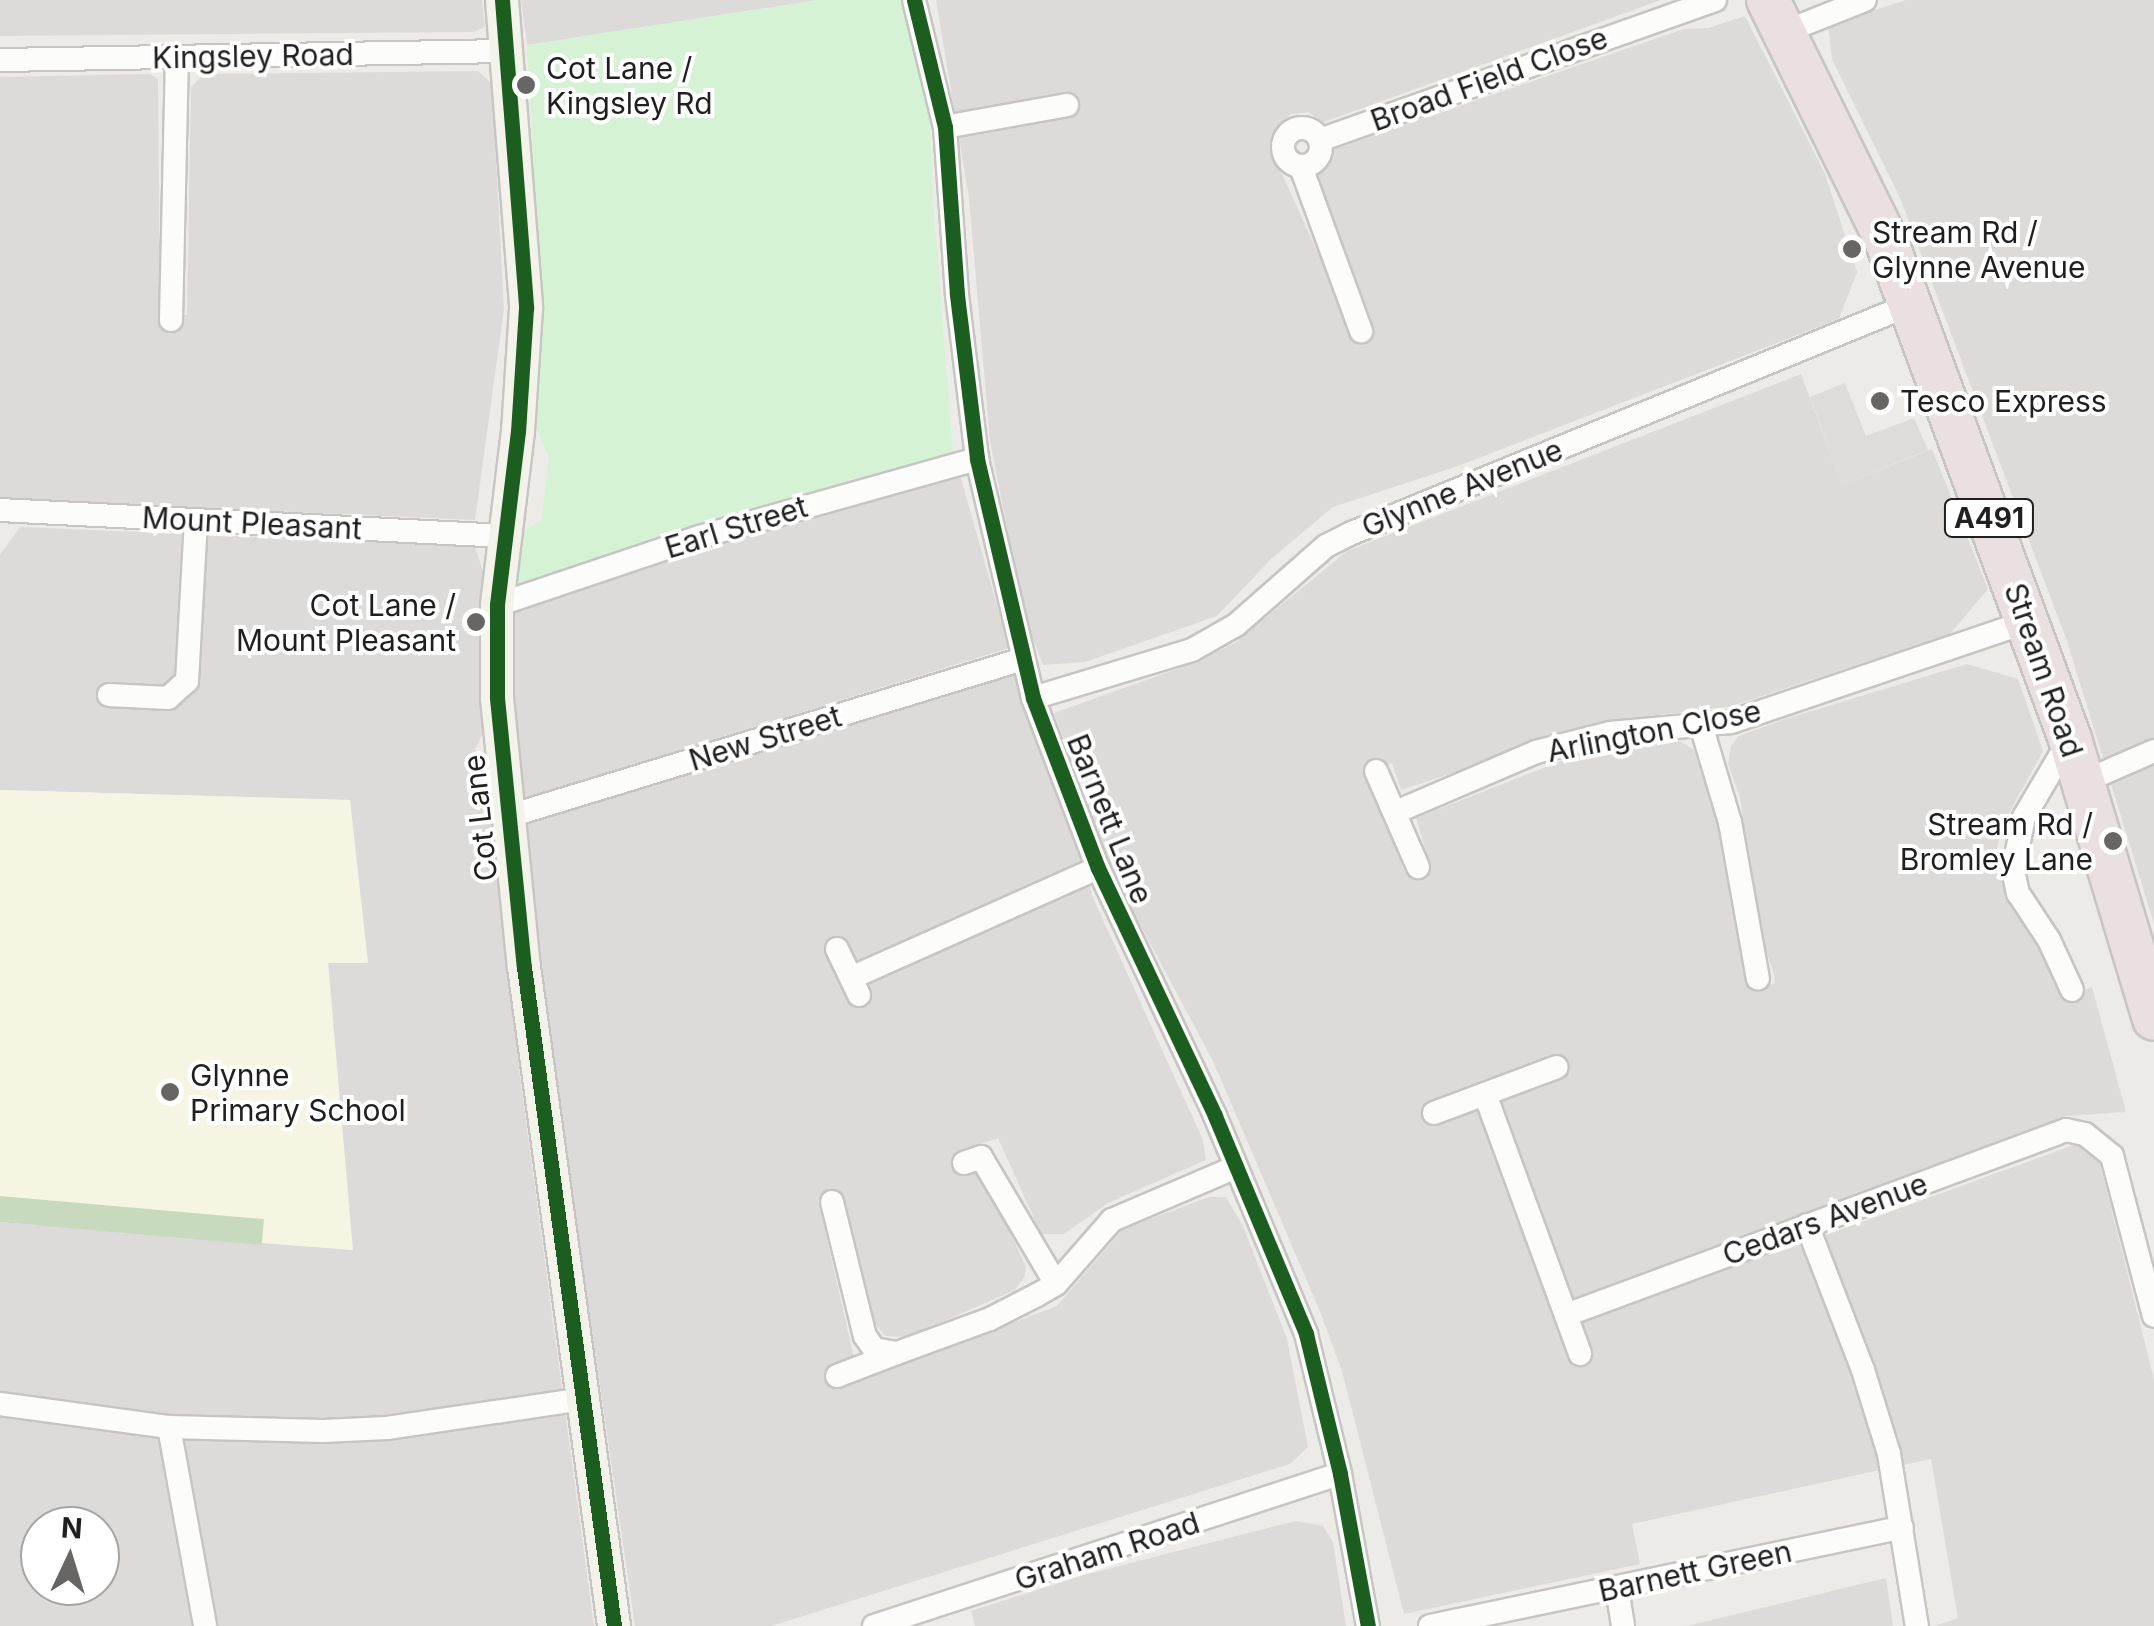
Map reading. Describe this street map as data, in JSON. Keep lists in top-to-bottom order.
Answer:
{
  "streets": {
    "highway": ["A491", "Stream Road"],
    "street": [
      "Kingsley Road",
      "Broad Field Close",
      "Glynne Avenue",
      "Mount Pleasant",
      "Earl Street",
      "Arlington Close",
      "New Street",
      "Cot Lane",
      "Barnett Lane",
      "Cedars Avenue",
      "Graham Road",
      "Barnett Green"
    ]
  },
  "crossings": [
    ["Kingsley Road", "Cot Lane"],
    ["Glynne Avenue", "Stream Road"],
    ["Glynne Avenue", "Barnett Lane"],
    ["Mount Pleasant", "Cot Lane"],
    ["Earl Street", "Cot Lane"],
    ["Earl Street", "Barnett Lane"],
    ["Stream Road", "Arlington Close"],
    ["New Street", "Cot Lane"],
    ["New Street", "Barnett Lane"],
    ["Barnett Lane", "Graham Road"]
  ],
  "places": [
    "Cot Lane / Kingsley Rd",
    "Stream Rd / Glynne Avenue",
    "Tesco Express",
    "Cot Lane / Mount Pleasant",
    "Stream Rd / Bromley Lane",
    "Glynne Primary School"
  ],
  "north": "top"
}
